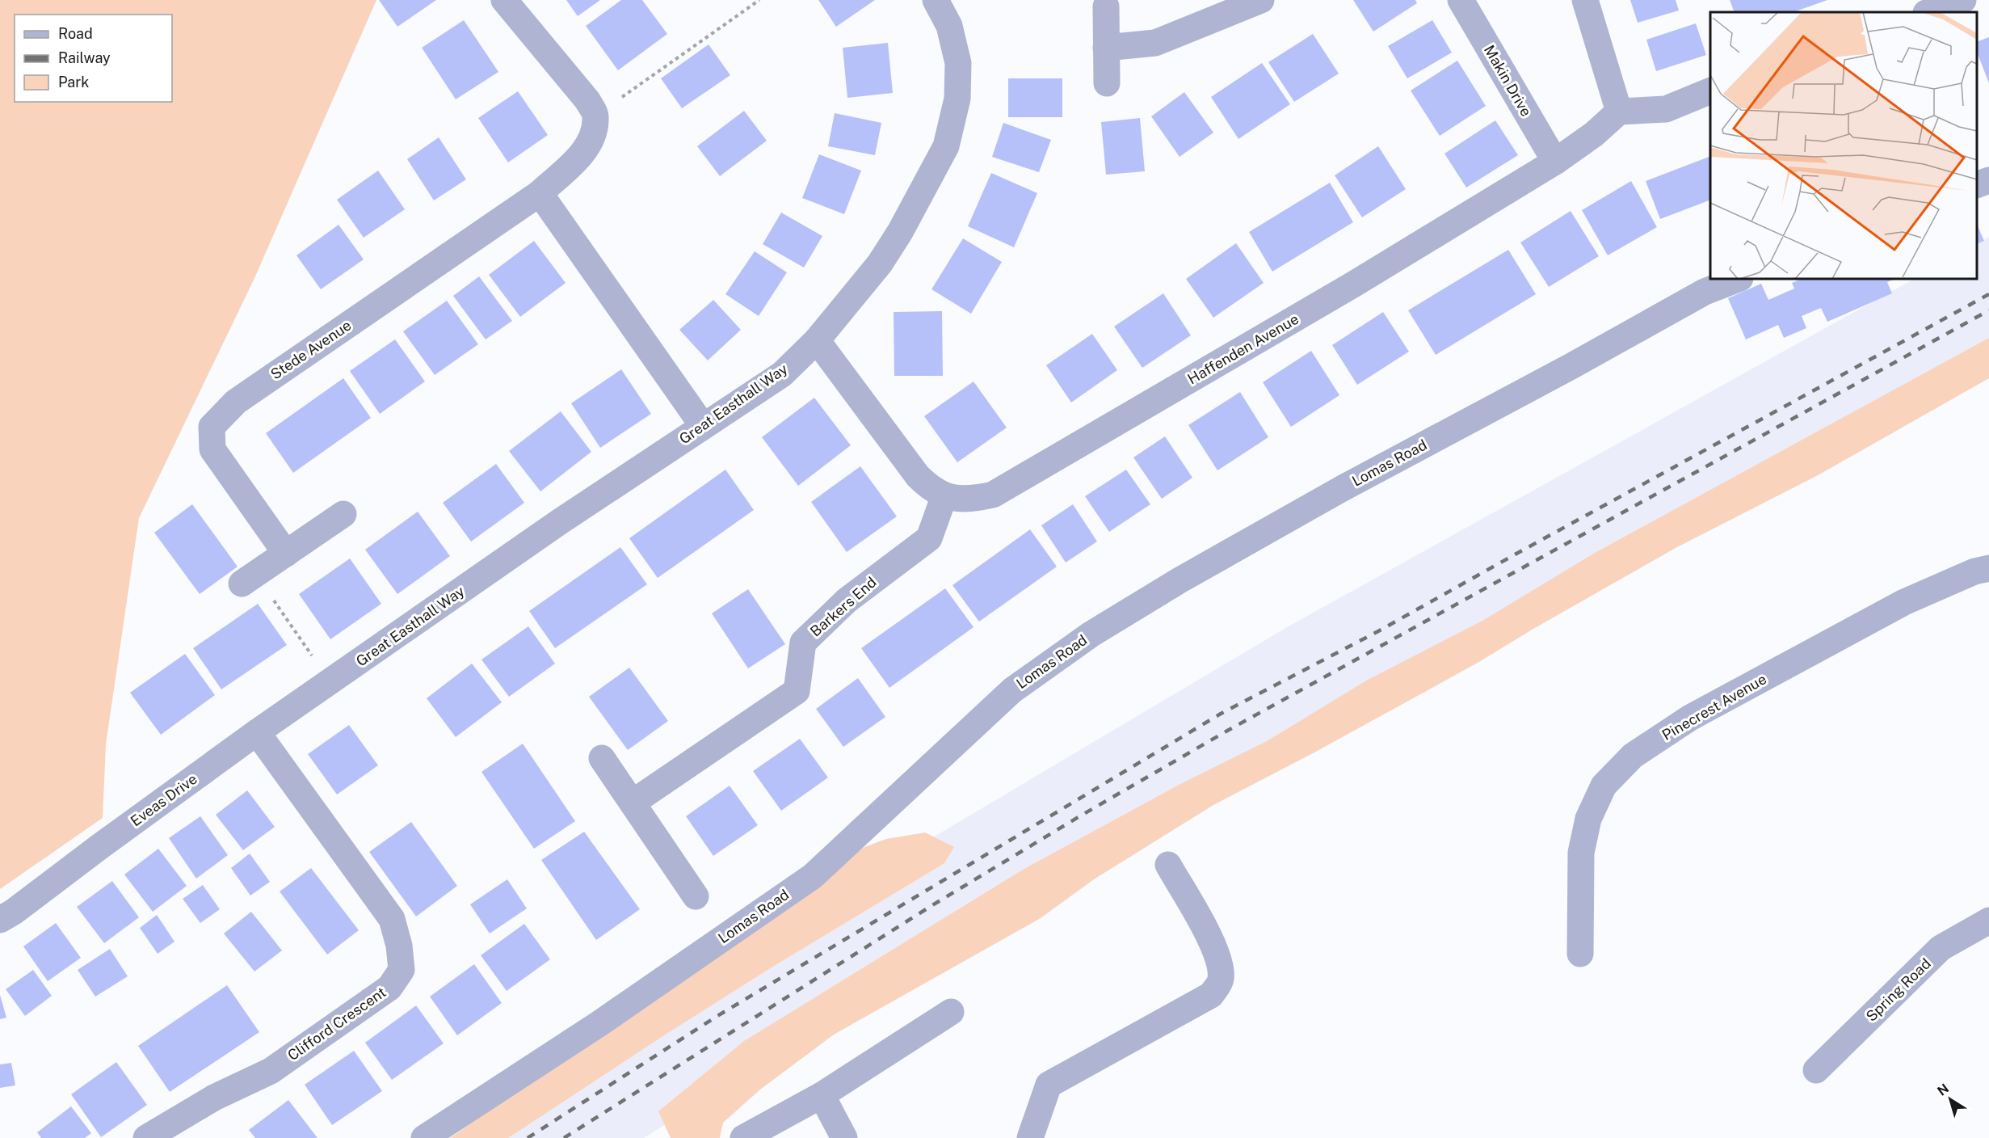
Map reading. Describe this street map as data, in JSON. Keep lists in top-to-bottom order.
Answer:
{
  "streets": {
    "street": [
      "Makin Drive",
      "Haffenden Avenue",
      "Stede Avenue",
      "Great Easthall Way",
      "Lomas Road",
      "Barkers End",
      "Pinecrest Avenue",
      "Eveas Drive",
      "Spring Road",
      "Clifford Crescent"
    ]
  },
  "crossings": [
    ["Makin Drive", "Haffenden Avenue"],
    ["Haffenden Avenue", "Great Easthall Way"],
    ["Haffenden Avenue", "Barkers End"],
    ["Great Easthall Way", "Eveas Drive"],
    ["Eveas Drive", "Clifford Crescent"]
  ],
  "legend": ["Road", "Railway", "Park"],
  "north": "top left"
}
